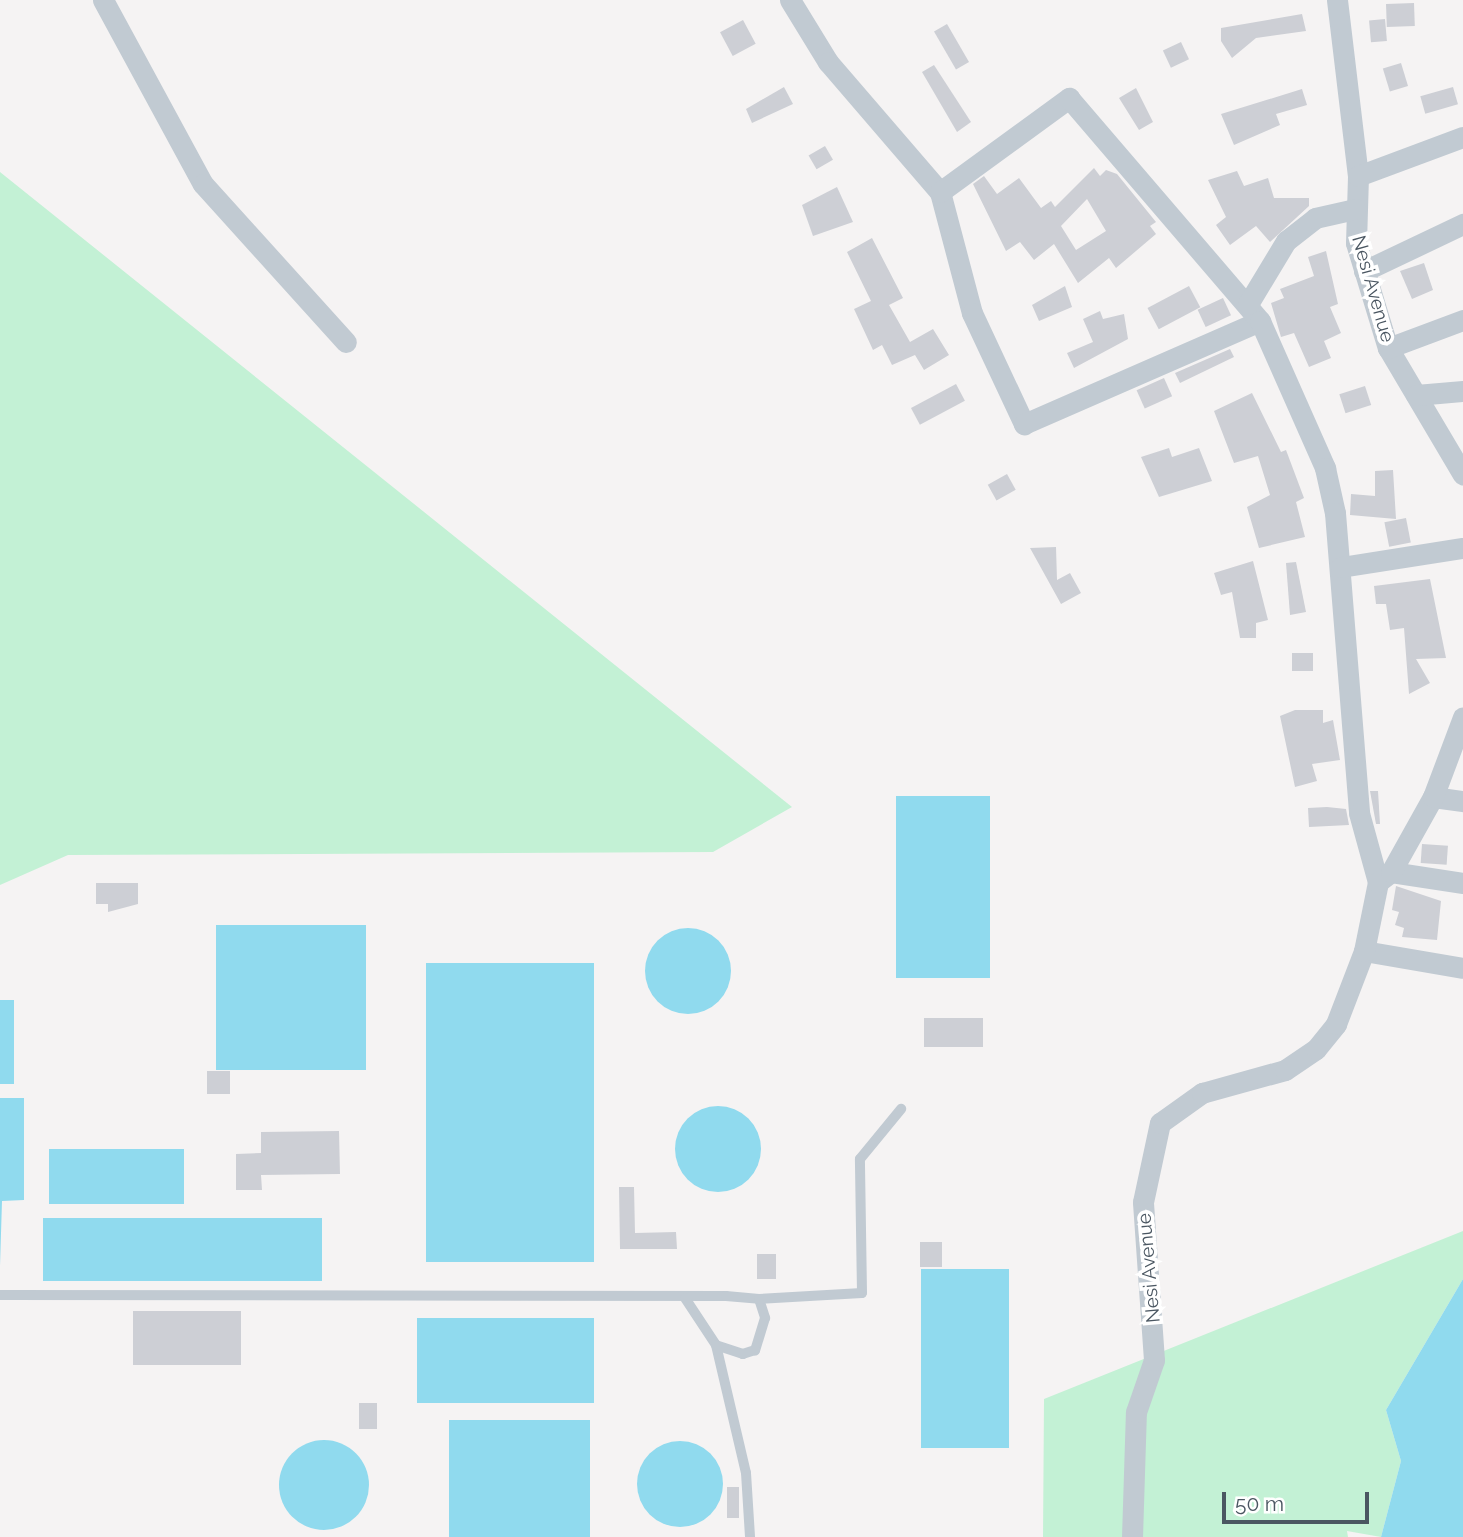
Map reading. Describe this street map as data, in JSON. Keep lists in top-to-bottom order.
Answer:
{
  "streets": {
    "street": ["Nesi Avenue"]
  },
  "scale_bar": "50 m"
}
